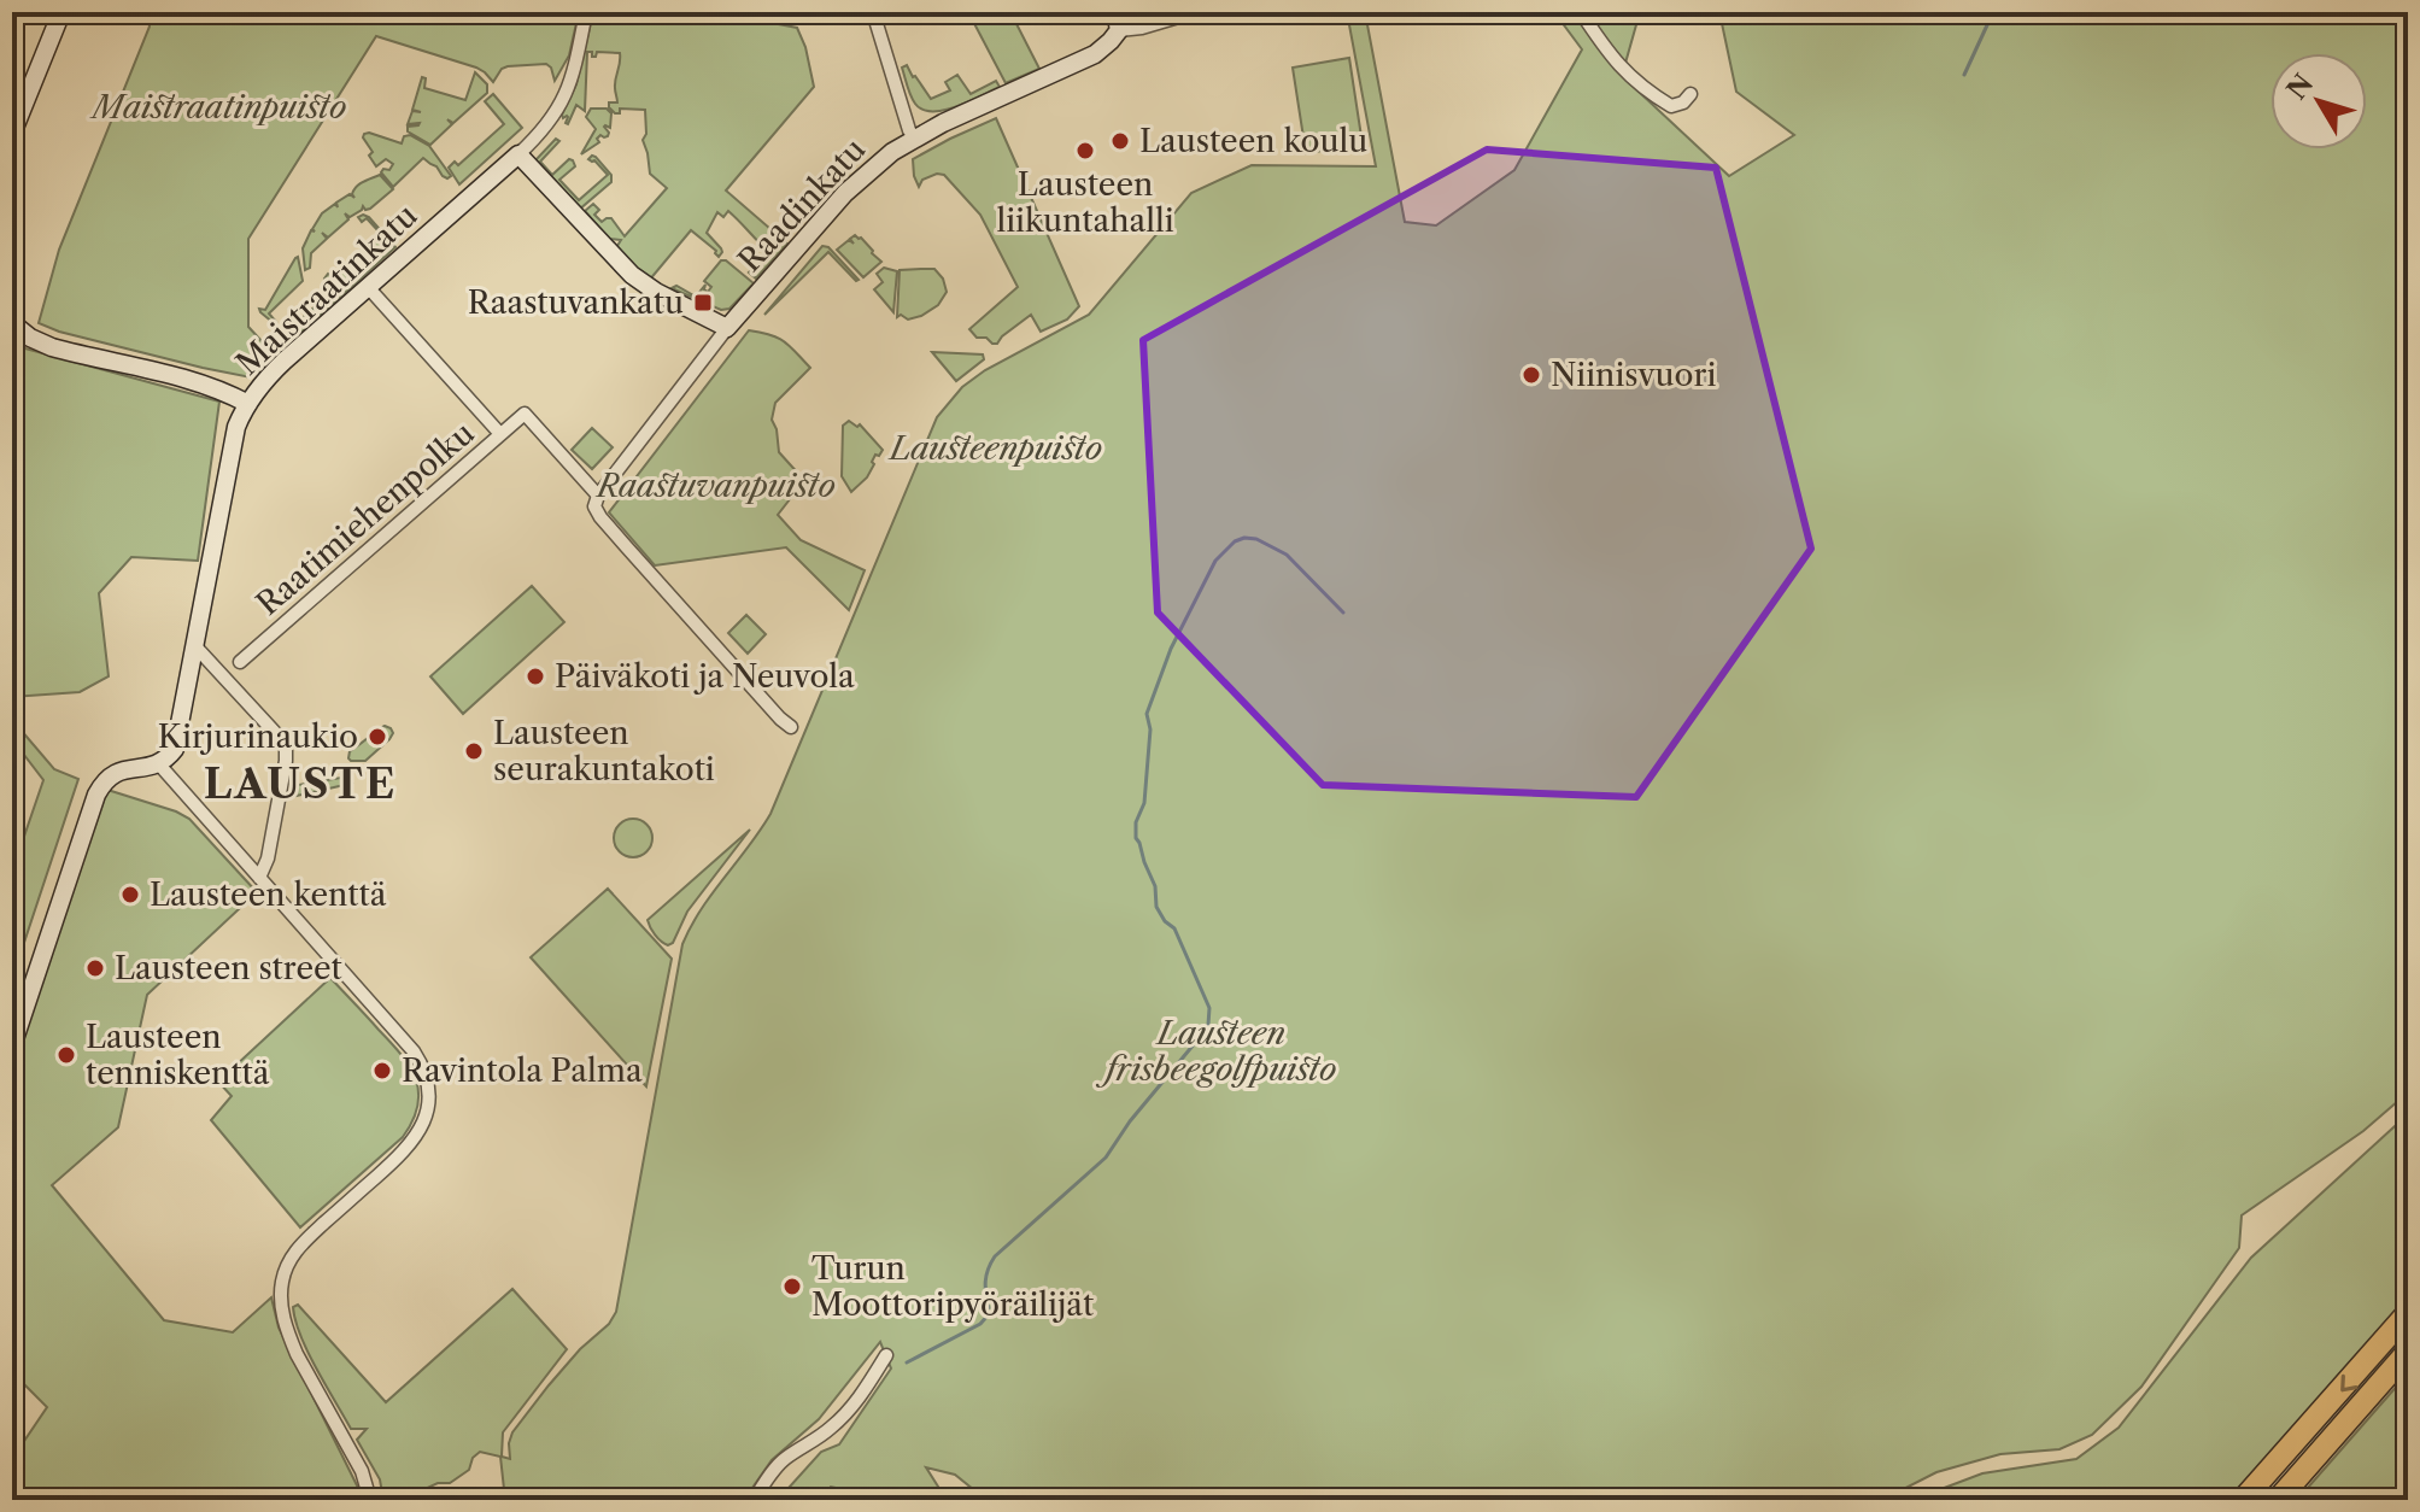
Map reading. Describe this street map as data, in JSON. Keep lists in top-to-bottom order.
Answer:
{
  "streets": {
    "street": ["Raadinkatu", "Maistraatinkatu", "Raatimiehenpolku"]
  },
  "crossings": [
    ["Raadinkatu", "Raatimiehenpolku"]
  ],
  "districts": ["LAUSTE"],
  "parks": [
    "Maistraatinpuisto",
    "Lausteenpuisto",
    "Raastuvanpuisto",
    "Lausteen frisbeegolfpuisto"
  ],
  "places": {
    "other": [
      "Lausteen koulu",
      "Lausteen liikuntahalli",
      "Niinisvuori",
      "Päiväkoti ja Neuvola",
      "Kirjurinaukio",
      "Lausteen seurakuntakoti",
      "Lausteen kenttä",
      "Lausteen street",
      "Lausteen tenniskenttä",
      "Ravintola Palma",
      "Turun Moottoripyöräilijät"
    ],
    "transit": ["Raastuvankatu"]
  },
  "north": "top left"
}
